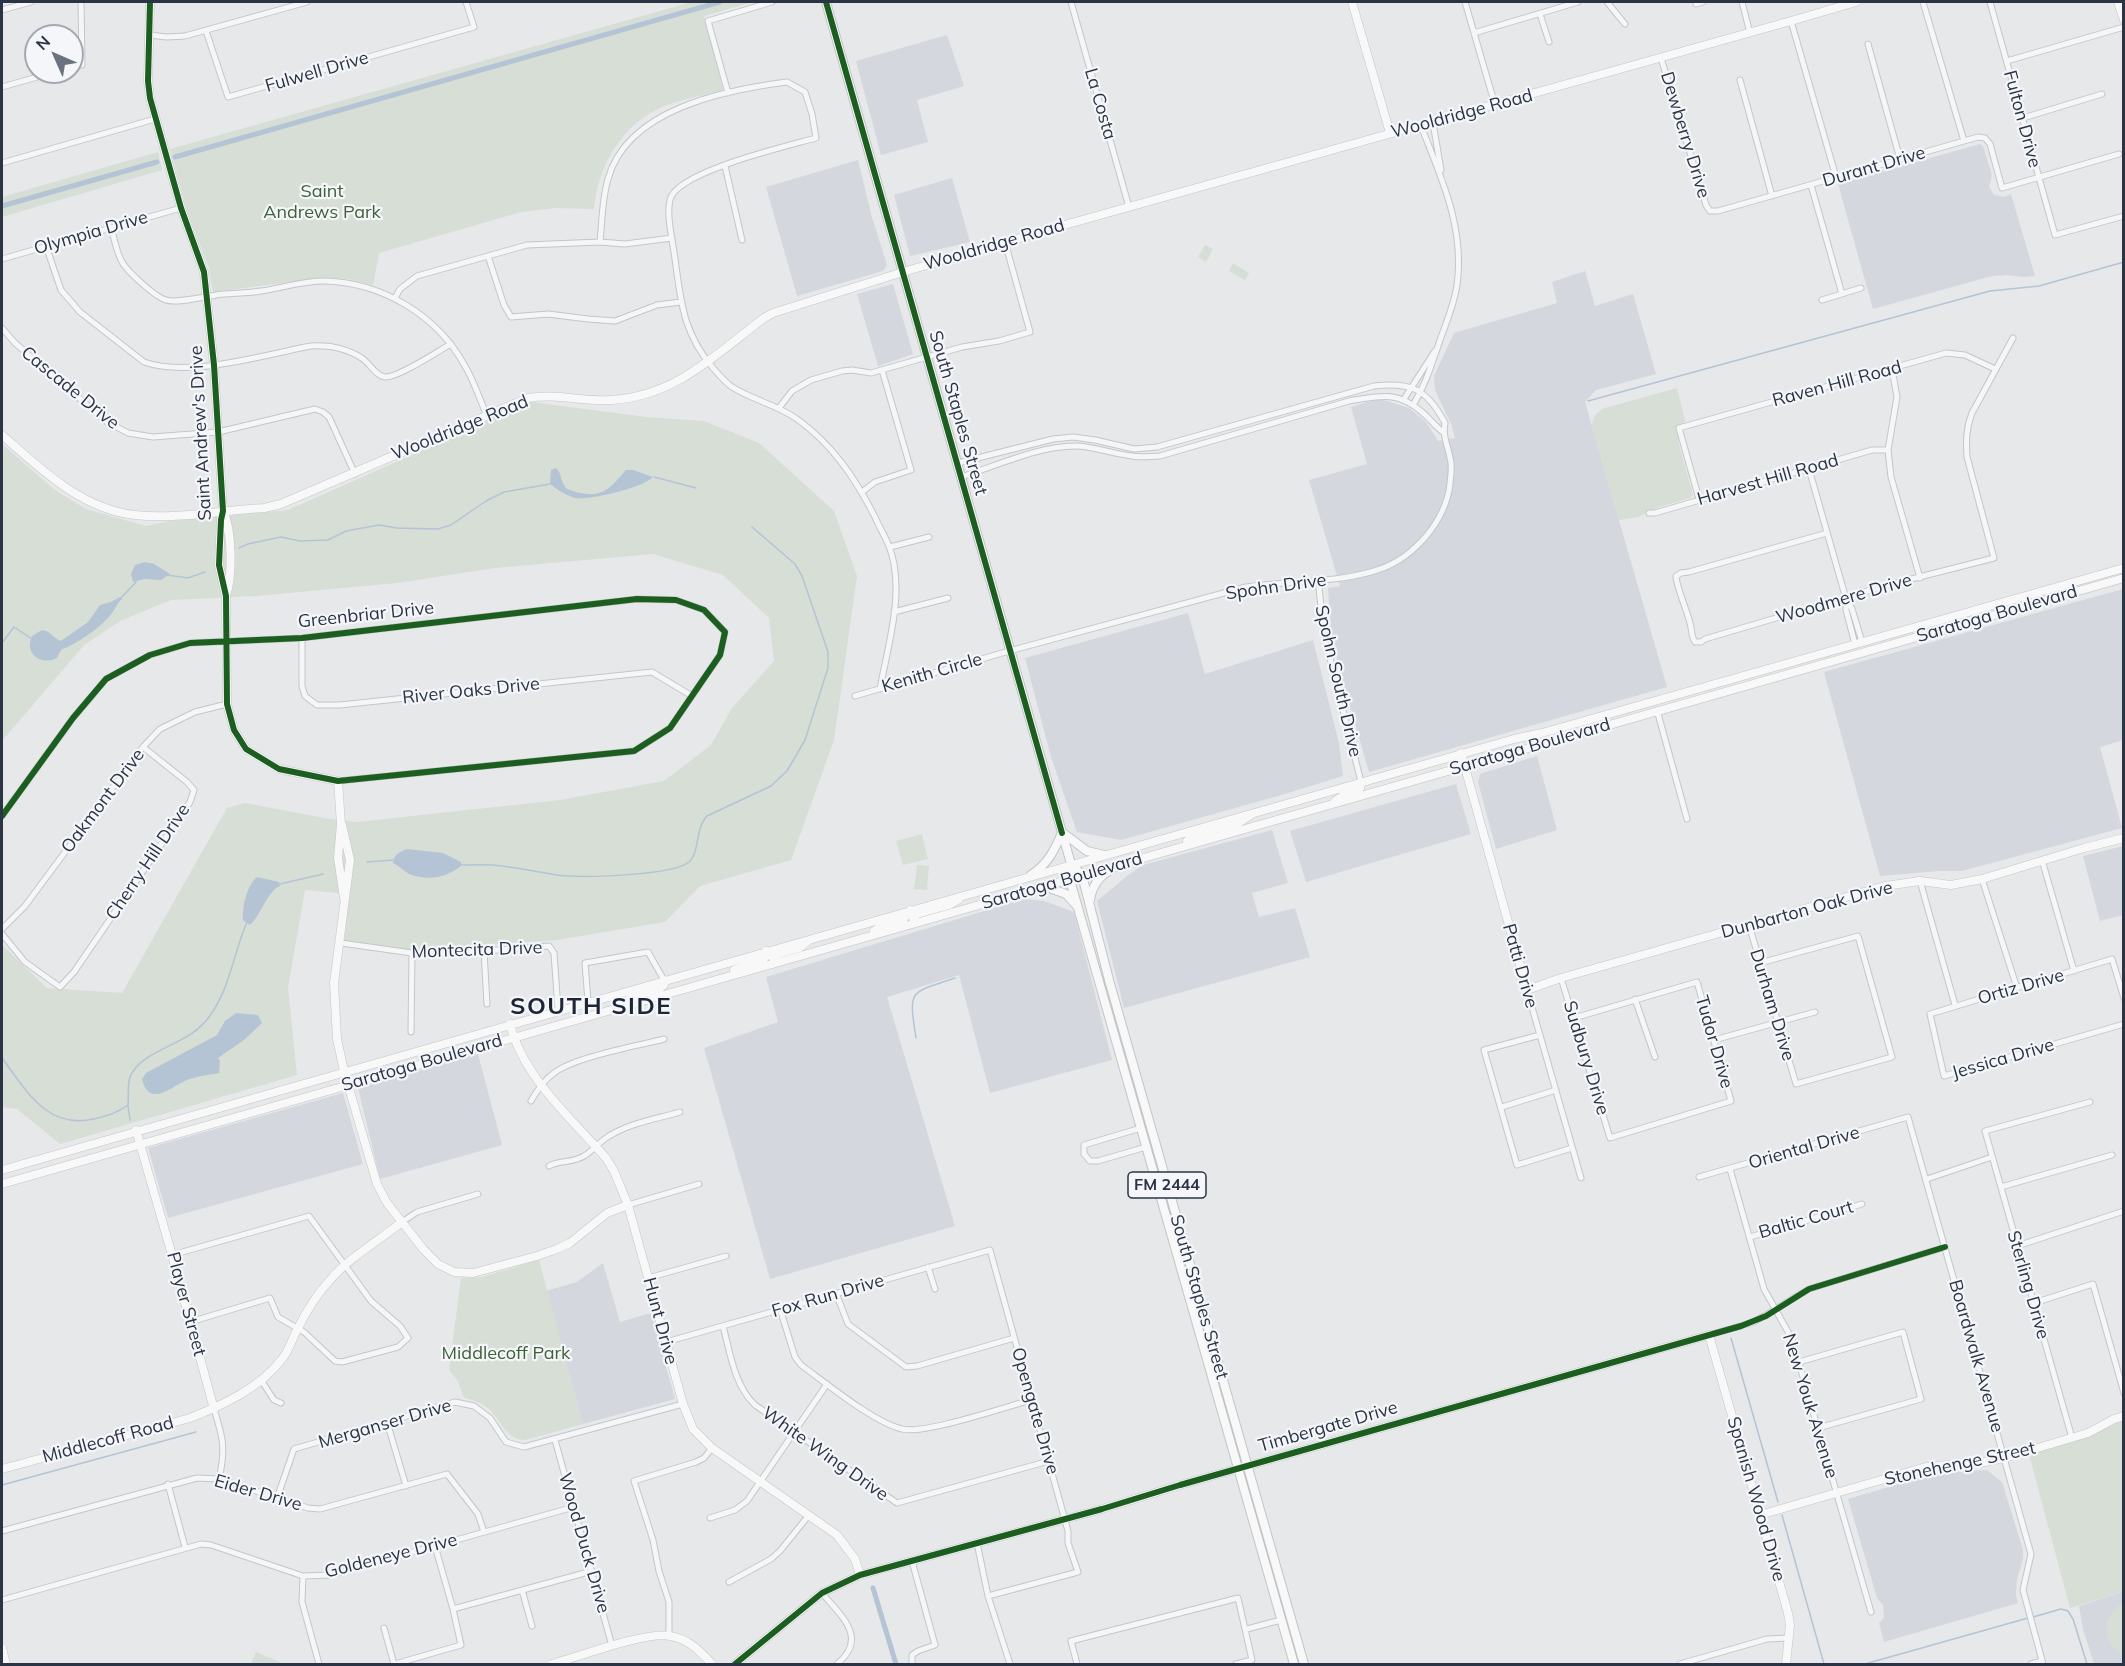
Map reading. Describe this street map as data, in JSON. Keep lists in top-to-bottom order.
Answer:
{
  "streets": {
    "main road": ["South Staples Street", "FM 2444"],
    "street": [
      "Fulwell Drive",
      "La Costa",
      "Wooldridge Road",
      "Fulton Drive",
      "Dewberry Drive",
      "Durant Drive",
      "Olympia Drive",
      "Raven Hill Road",
      "Cascade Drive",
      "Saint Andrew's Drive",
      "Harvest Hill Road",
      "Spohn Drive",
      "Woodmere Drive",
      "Saratoga Boulevard",
      "Greenbriar Drive",
      "Kenith Circle",
      "Spohn South Drive",
      "River Oaks Drive",
      "Oakmont Drive",
      "Cherry Hill Drive",
      "Dunbarton Oak Drive",
      "Montecita Drive",
      "Patti Drive",
      "Ortiz Drive",
      "Durham Drive",
      "Tudor Drive",
      "Sudbury Drive",
      "Jessica Drive",
      "Oriental Drive",
      "Baltic Court",
      "Sterling Drive",
      "Fox Run Drive",
      "Player Street",
      "Hunt Drive",
      "Boardwalk Avenue",
      "New Youk Avenue",
      "Opengate Drive",
      "Merganser Drive",
      "Timbergate Drive",
      "Middlecoff Road",
      "White Wing Drive",
      "Stonehenge Street",
      "Eider Drive",
      "Spanish Wood Drive",
      "Wood Duck Drive",
      "Goldeneye Drive"
    ]
  },
  "crossings": [
    ["La Costa", "Wooldridge Road"],
    ["Wooldridge Road", "Dewberry Drive"],
    ["Wooldridge Road", "Cascade Drive"],
    ["Wooldridge Road", "South Staples Street"],
    ["Wooldridge Road", "Saint Andrew's Drive"],
    ["Fulton Drive", "Durant Drive"],
    ["Dewberry Drive", "Durant Drive"],
    ["Olympia Drive", "Saint Andrew's Drive"],
    ["Raven Hill Road", "Harvest Hill Road"],
    ["Raven Hill Road", "Woodmere Drive"],
    ["Cascade Drive", "Saint Andrew's Drive"],
    ["South Staples Street", "Spohn Drive"],
    ["South Staples Street", "Saratoga Boulevard"],
    ["South Staples Street", "Kenith Circle"],
    ["South Staples Street", "Timbergate Drive"],
    ["Saint Andrew's Drive", "Greenbriar Drive"],
    ["Saint Andrew's Drive", "River Oaks Drive"],
    ["Saint Andrew's Drive", "Oakmont Drive"],
    ["Spohn Drive", "Kenith Circle"],
    ["Spohn Drive", "Spohn South Drive"],
    ["Saratoga Boulevard", "Spohn South Drive"],
    ["Saratoga Boulevard", "Montecita Drive"],
    ["Saratoga Boulevard", "Patti Drive"],
    ["Saratoga Boulevard", "Player Street"],
    ["Saratoga Boulevard", "Hunt Drive"],
    ["Greenbriar Drive", "River Oaks Drive"],
    ["Oakmont Drive", "Cherry Hill Drive"],
    ["Dunbarton Oak Drive", "Patti Drive"],
    ["Dunbarton Oak Drive", "Durham Drive"],
    ["Dunbarton Oak Drive", "Sudbury Drive"],
    ["Ortiz Drive", "Jessica Drive"],
    ["Tudor Drive", "Sudbury Drive"],
    ["Oriental Drive", "Boardwalk Avenue"],
    ["Oriental Drive", "New Youk Avenue"],
    ["Baltic Court", "New Youk Avenue"],
    ["Sterling Drive", "Stonehenge Street"],
    ["Fox Run Drive", "Hunt Drive"],
    ["Fox Run Drive", "Opengate Drive"],
    ["Fox Run Drive", "White Wing Drive"],
    ["Player Street", "Middlecoff Road"],
    ["Player Street", "Eider Drive"],
    ["Hunt Drive", "Merganser Drive"],
    ["Hunt Drive", "Timbergate Drive"],
    ["Boardwalk Avenue", "Timbergate Drive"],
    ["Boardwalk Avenue", "Stonehenge Street"],
    ["New Youk Avenue", "Timbergate Drive"],
    ["New Youk Avenue", "Stonehenge Street"],
    ["Opengate Drive", "Timbergate Drive"],
    ["Opengate Drive", "White Wing Drive"],
    ["Merganser Drive", "Eider Drive"],
    ["Merganser Drive", "Wood Duck Drive"],
    ["Timbergate Drive", "Spanish Wood Drive"],
    ["Stonehenge Street", "Spanish Wood Drive"],
    ["Eider Drive", "Goldeneye Drive"],
    ["Wood Duck Drive", "Goldeneye Drive"]
  ],
  "districts": ["SOUTH SIDE"],
  "parks": ["Saint Andrews Park", "Middlecoff Park"],
  "north": "top left"
}
